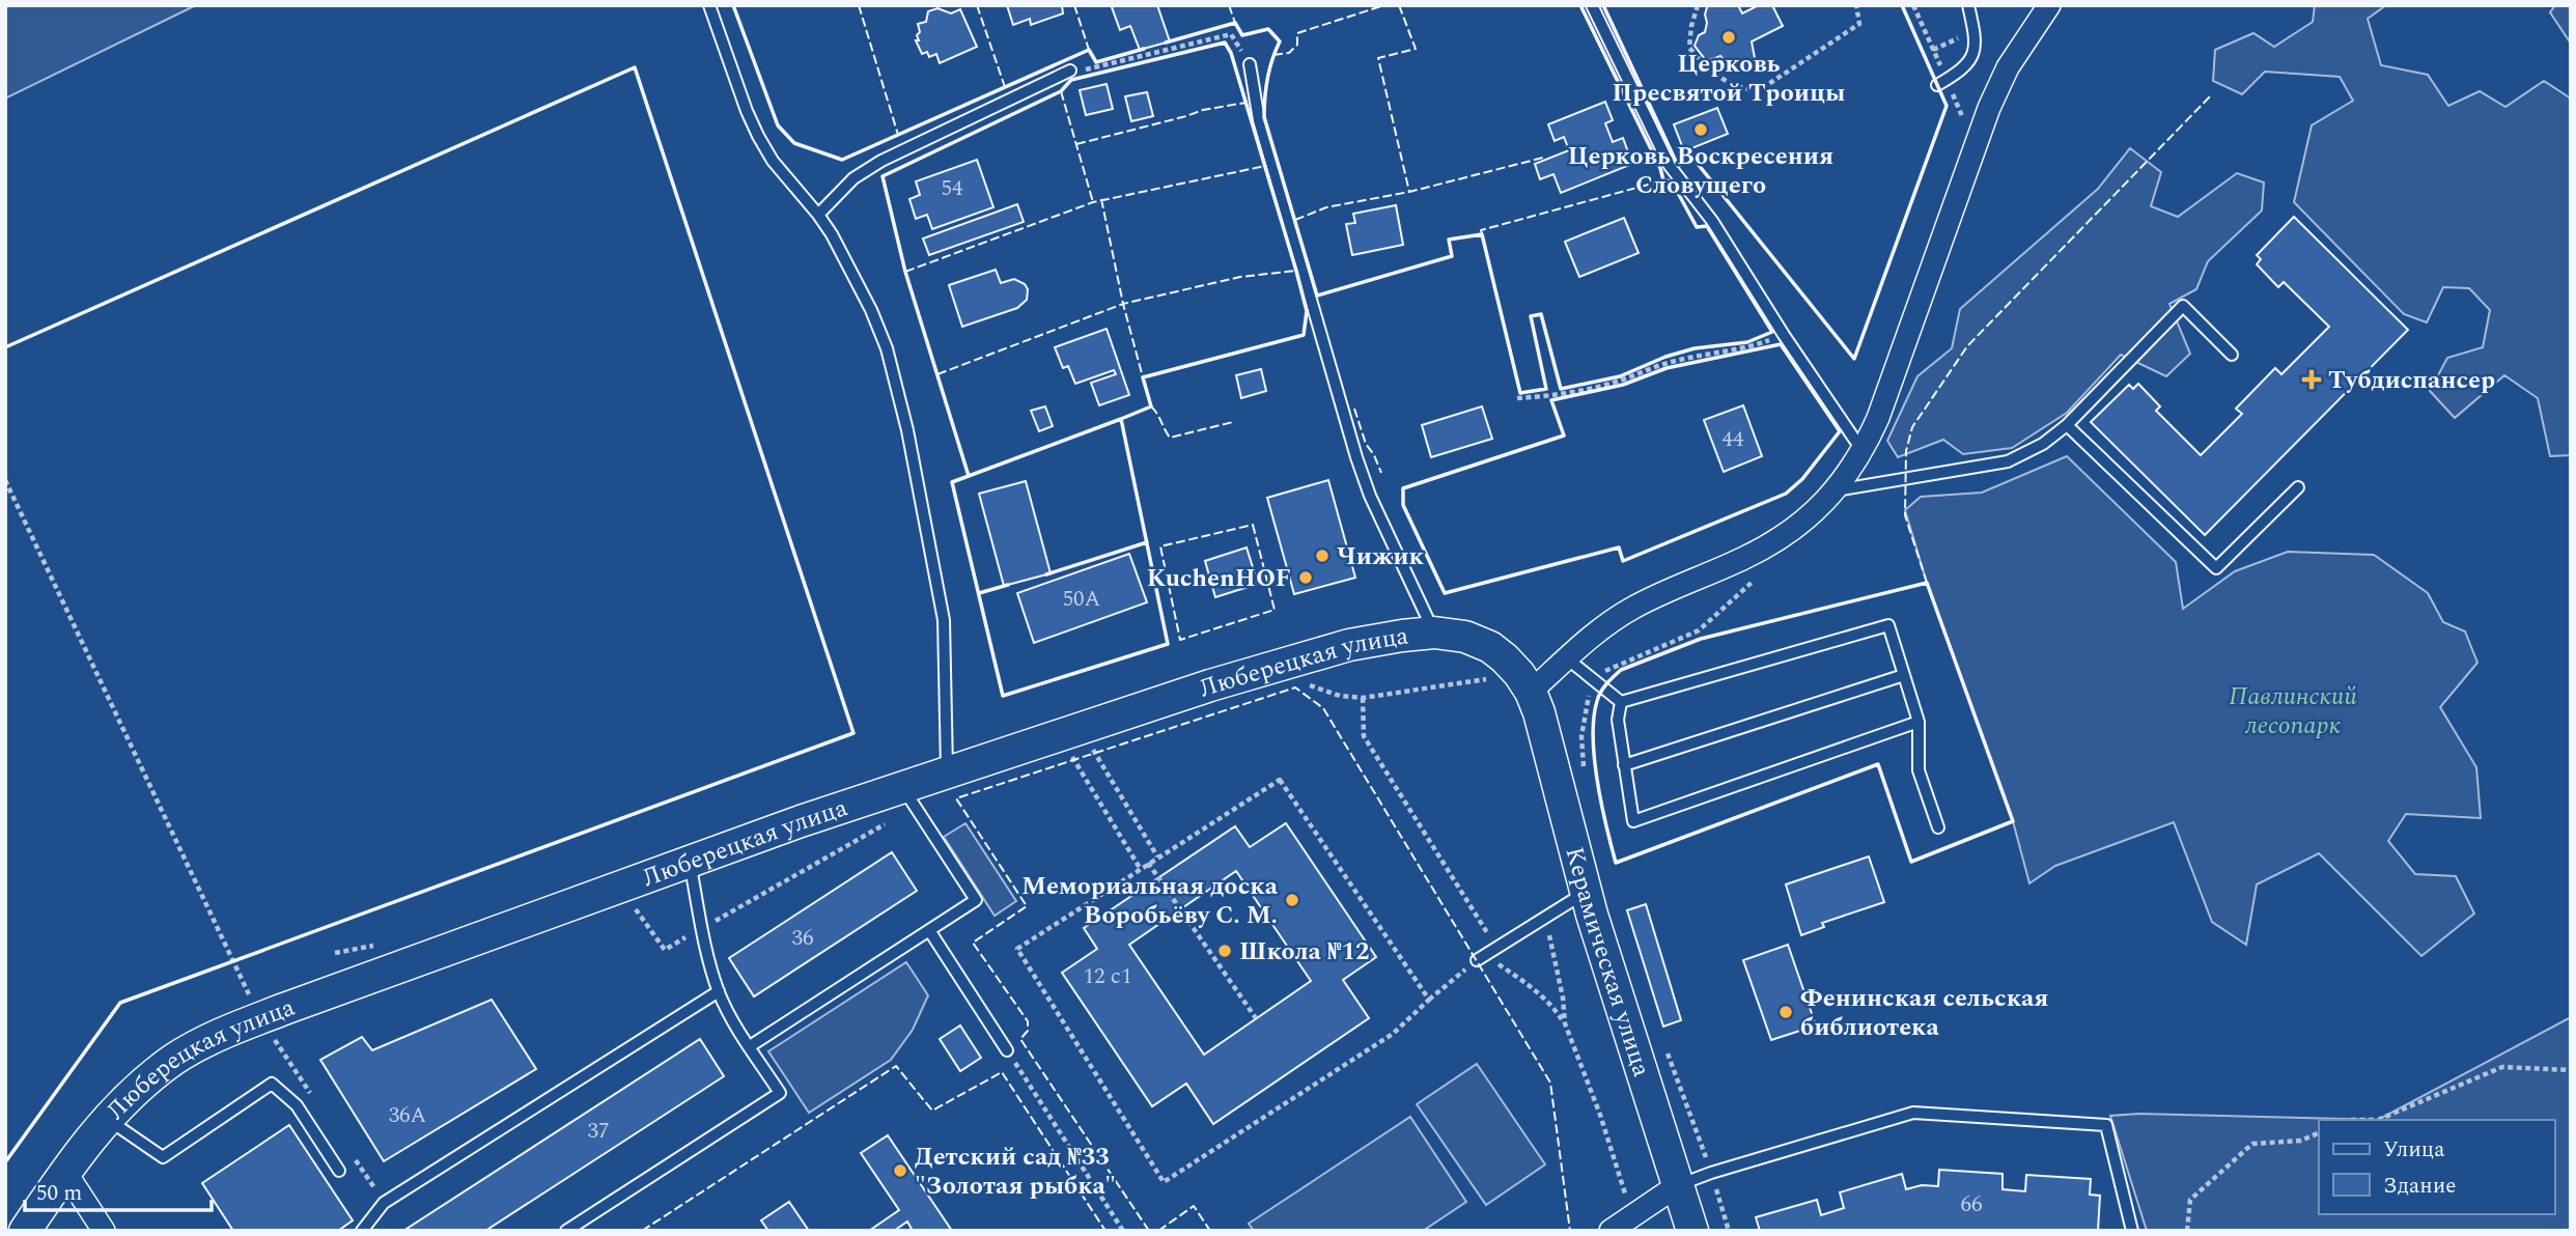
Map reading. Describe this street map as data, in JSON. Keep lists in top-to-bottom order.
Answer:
{
  "streets": {
    "main road": ["Люберецкая улица", "Керамическая улица"]
  },
  "crossings": [
    ["Люберецкая улица", "Керамическая улица"]
  ],
  "parks": ["Павлинский лесопарк"],
  "places": {
    "other": [
      "Церковь Пресвятой Троицы",
      "Церковь Воскресения Словущего",
      "Чижик",
      "KuchenHOF",
      "Мемориальная доска Воробьёву С. М.",
      "Школа №12",
      "Фенинская сельская библиотека",
      "Детский сад №33 \"Золотая рыбка\""
    ],
    "health": ["Тубдиспансер"]
  },
  "house_numbers": [
    "54",
    "44",
    "50А",
    "36",
    "12 с1",
    "36А",
    "37",
    "66"
  ],
  "legend": ["Улица", "Здание"],
  "scale_bar": "50 m"
}
